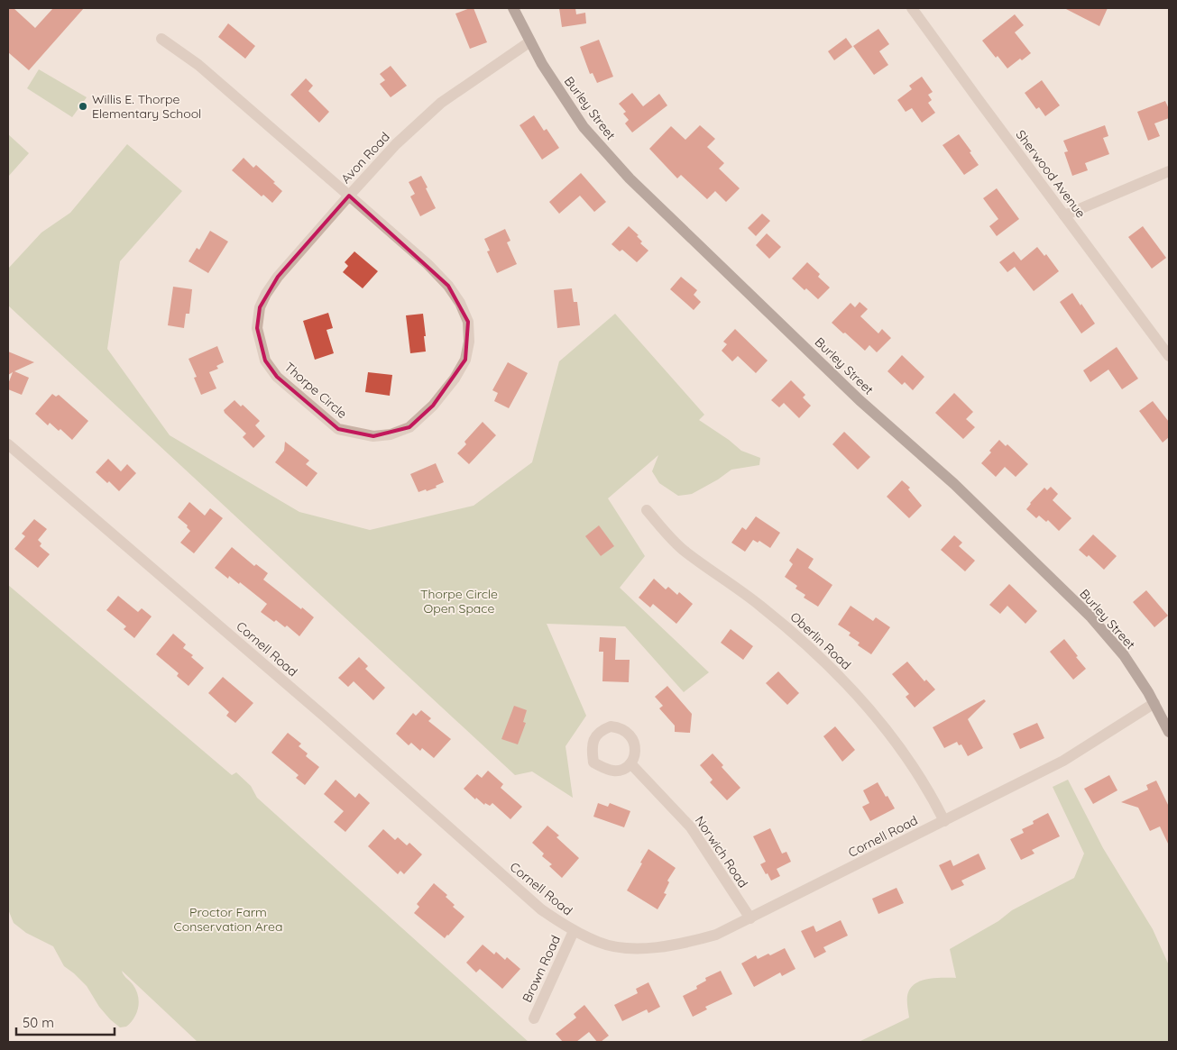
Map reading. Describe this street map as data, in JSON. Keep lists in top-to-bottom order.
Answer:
{
  "streets": {
    "main road": ["Burley Street"],
    "street": [
      "Avon Road",
      "Sherwood Avenue",
      "Thorpe Circle",
      "Oberlin Road",
      "Cornell Road",
      "Norwich Road",
      "Brown Road"
    ]
  },
  "crossings": [
    ["Burley Street", "Avon Road"],
    ["Burley Street", "Cornell Road"],
    ["Avon Road", "Thorpe Circle"],
    ["Oberlin Road", "Cornell Road"],
    ["Cornell Road", "Norwich Road"],
    ["Cornell Road", "Brown Road"]
  ],
  "parks": ["Thorpe Circle Open Space", "Proctor Farm Conservation Area"],
  "places": ["Willis E. Thorpe Elementary School"],
  "scale_bar": "50 m"
}
